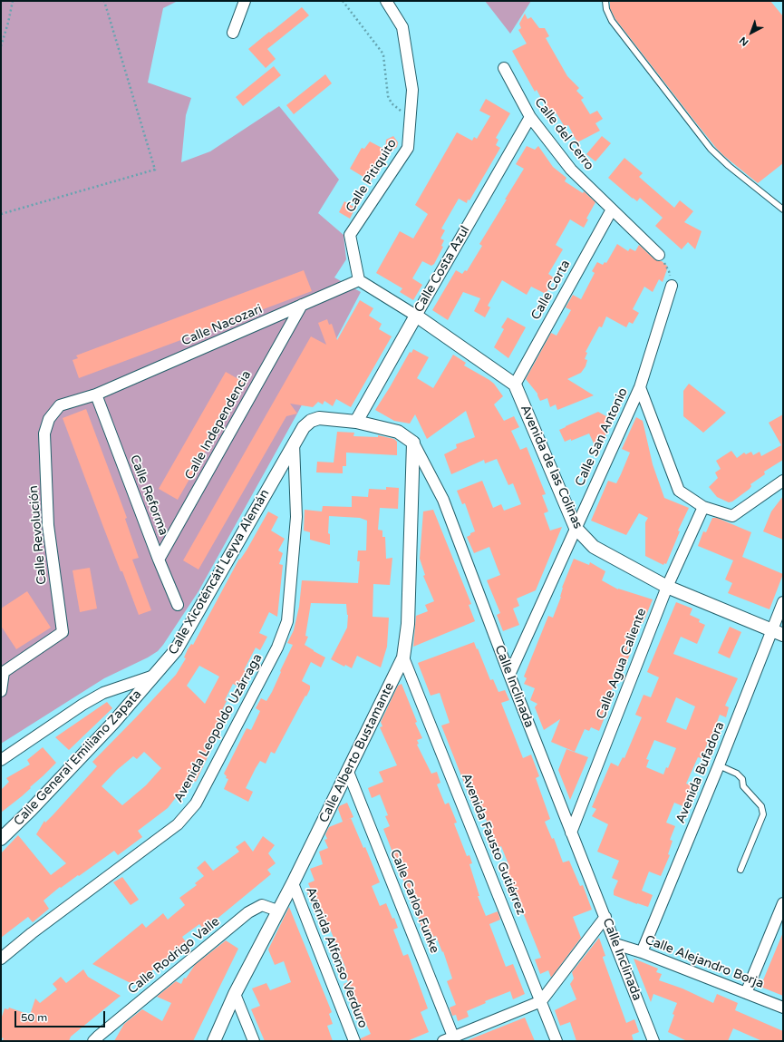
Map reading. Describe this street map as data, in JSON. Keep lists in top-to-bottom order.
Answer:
{
  "streets": {
    "street": [
      "Calle del Cerro",
      "Calle Pitiquito",
      "Calle Costa Azul",
      "Calle Corta",
      "Calle Nacozari",
      "Calle Independencia",
      "Calle San Antonio",
      "Avenida de las Colinas",
      "Calle Reforma",
      "Calle Revolución",
      "Calle Xicoténcátl Leyva Alemán",
      "Calle Agua Caliente",
      "Calle Inclinada",
      "Avenida Leopoldo Uzárraga",
      "Calle Alberto Bustamante",
      "Calle General Emiliano Zapata",
      "Avenida Bufadora",
      "Avenida Fausto Gutiérrez",
      "Calle Carlos Funke",
      "Calle Rodrigo Valle",
      "Avenida Alfonso Verduro",
      "Calle Alejandro Borja"
    ]
  },
  "crossings": [
    ["Calle del Cerro", "Calle Costa Azul"],
    ["Calle del Cerro", "Calle Corta"],
    ["Calle Pitiquito", "Calle Nacozari"],
    ["Calle Costa Azul", "Calle Inclinada"],
    ["Calle Corta", "Avenida de las Colinas"],
    ["Calle Nacozari", "Calle Independencia"],
    ["Calle Nacozari", "Calle Reforma"],
    ["Calle Nacozari", "Calle Revolución"],
    ["Calle Independencia", "Calle Reforma"],
    ["Calle San Antonio", "Avenida de las Colinas"],
    ["Calle San Antonio", "Calle Inclinada"],
    ["Avenida de las Colinas", "Calle Agua Caliente"],
    ["Avenida de las Colinas", "Avenida Bufadora"],
    ["Calle Reforma", "Calle Revolución"],
    ["Calle Xicoténcátl Leyva Alemán", "Calle Inclinada"],
    ["Calle Xicoténcátl Leyva Alemán", "Avenida Leopoldo Uzárraga"],
    ["Calle Xicoténcátl Leyva Alemán", "Calle General Emiliano Zapata"],
    ["Calle Agua Caliente", "Calle Inclinada"],
    ["Calle Inclinada", "Calle Alberto Bustamante"],
    ["Calle Inclinada", "Calle Alejandro Borja"],
    ["Calle Alberto Bustamante", "Avenida Fausto Gutiérrez"],
    ["Calle Alberto Bustamante", "Calle Carlos Funke"],
    ["Calle Alberto Bustamante", "Calle Rodrigo Valle"],
    ["Calle Alberto Bustamante", "Avenida Alfonso Verduro"],
    ["Avenida Bufadora", "Calle Alejandro Borja"]
  ],
  "scale_bar": "50 m",
  "north": "bottom left"
}
